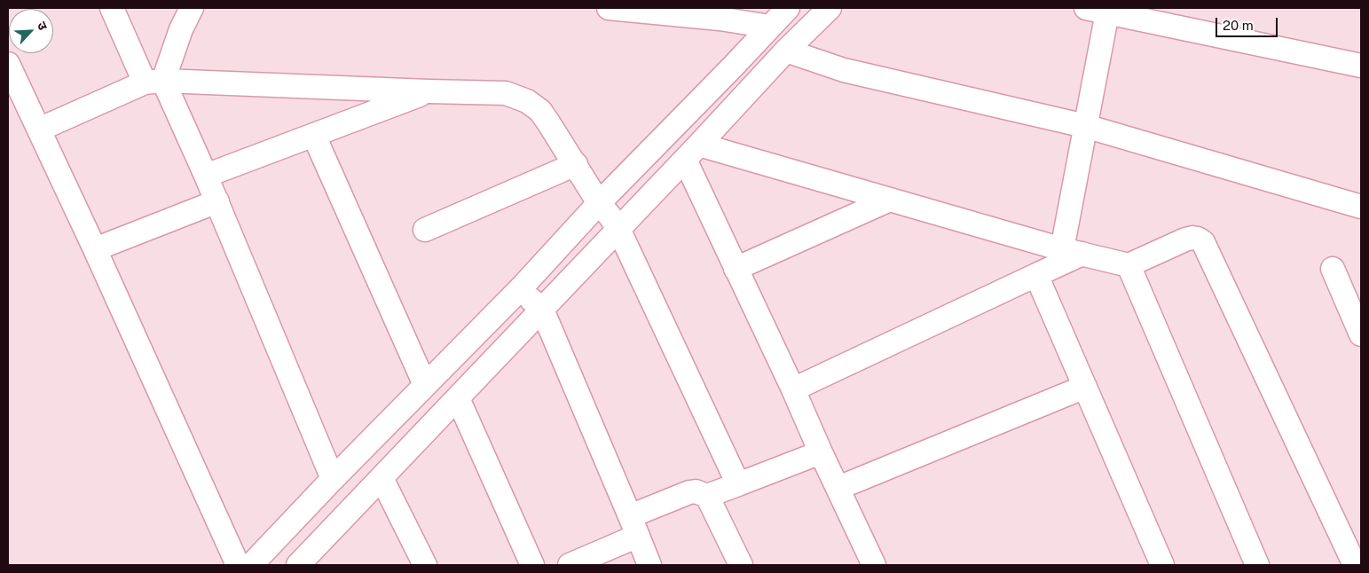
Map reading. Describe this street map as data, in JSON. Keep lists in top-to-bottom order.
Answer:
{
  "scale_bar": "20 m",
  "north": "top right"
}
